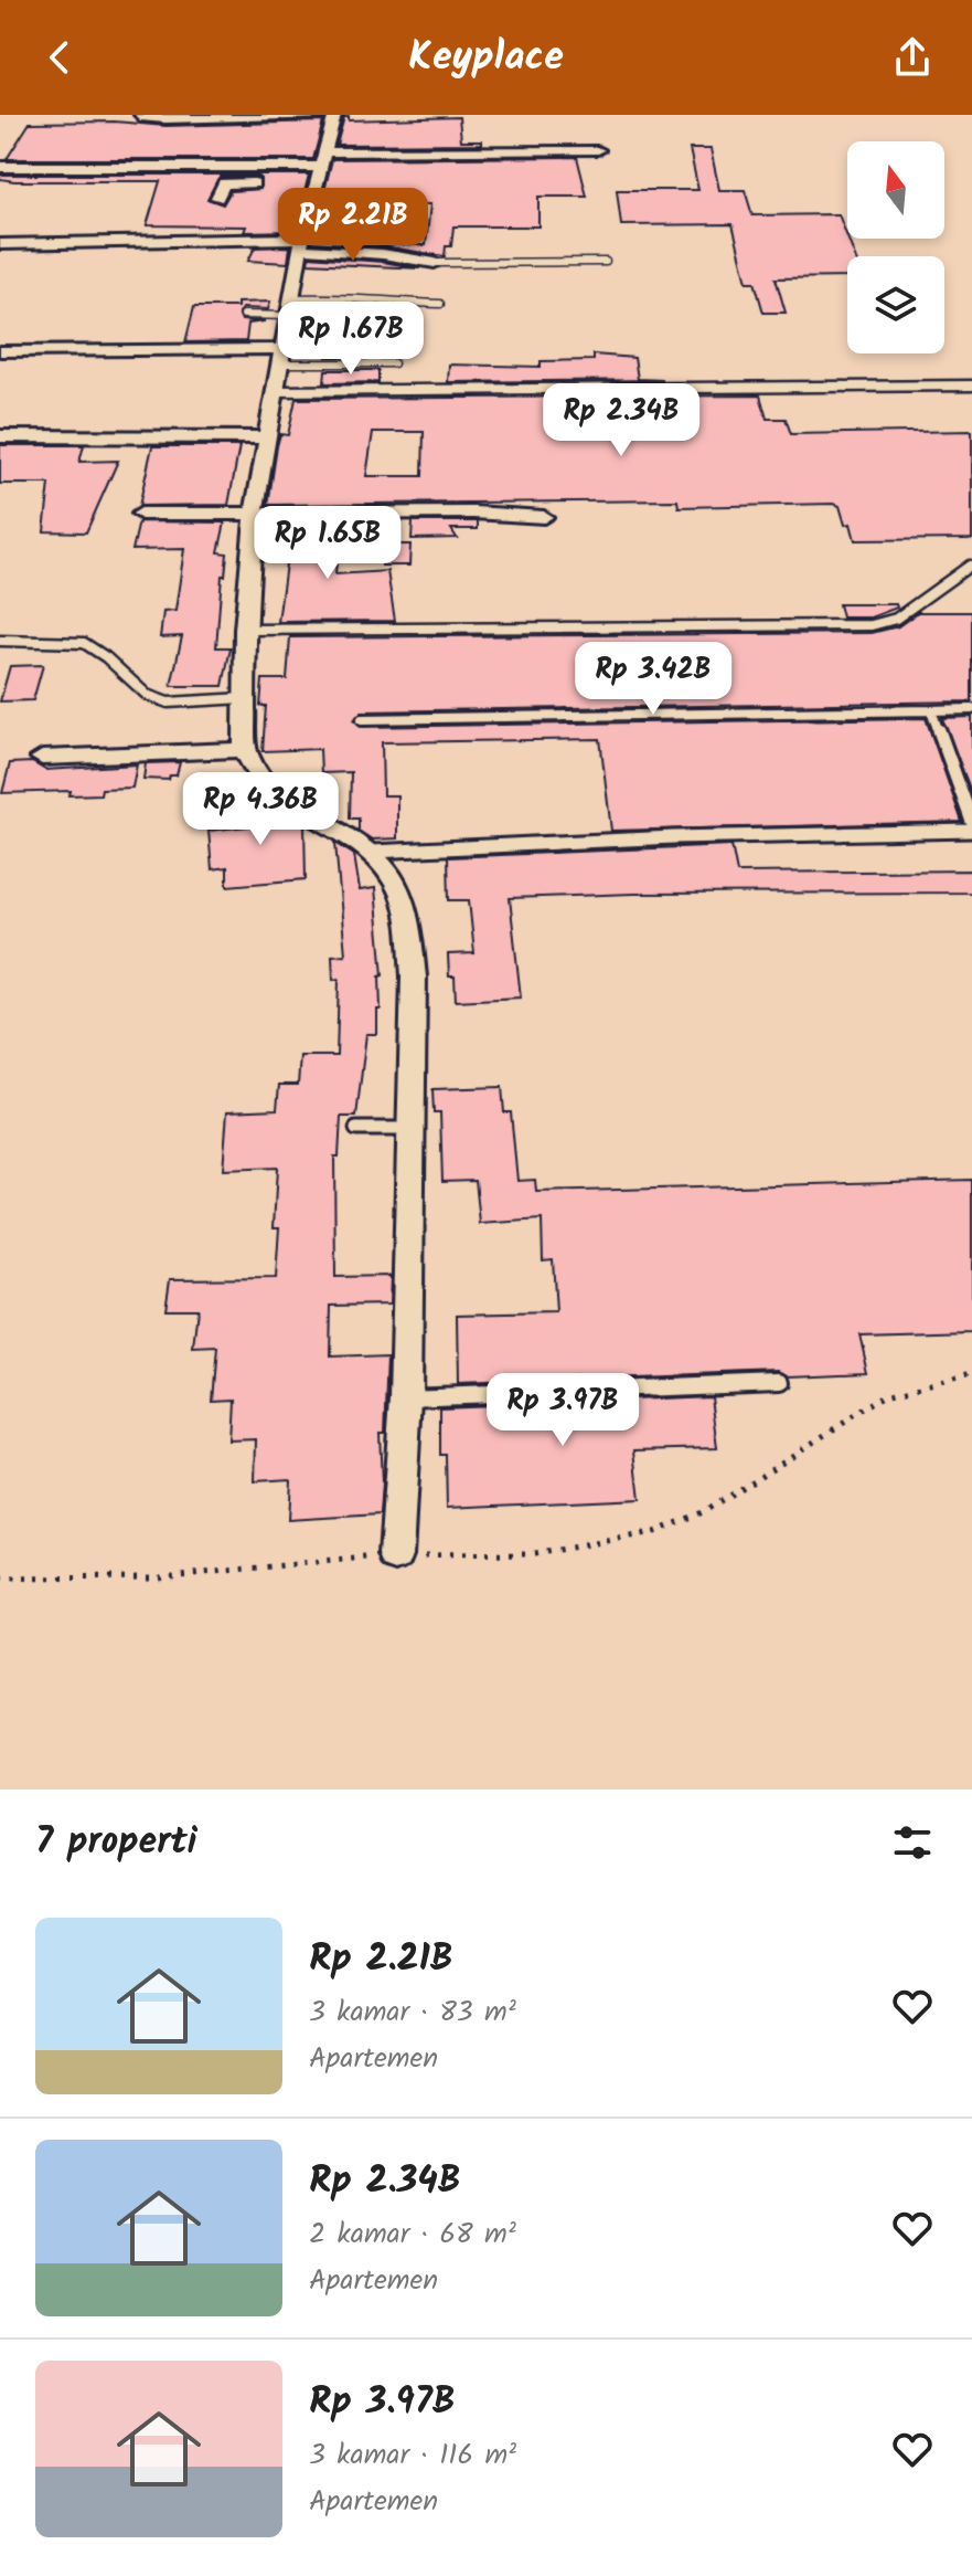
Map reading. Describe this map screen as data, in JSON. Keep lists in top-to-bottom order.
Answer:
{
  "north": "top",
  "page": {
    "header": "Keyplace",
    "price": [
      "Rp 2.21B",
      "Rp 1.67B",
      "Rp 2.34B",
      "Rp 1.65B",
      "Rp 3.42B",
      "Rp 4.36B",
      "Rp 3.97B"
    ],
    "heading": "7 properti",
    "list": [
      {
        "name": "Rp 2.21B",
        "note": "3 kamar · 83 m² · Apartemen"
      },
      {
        "name": "Rp 2.34B",
        "note": "2 kamar · 68 m² · Apartemen"
      },
      {
        "name": "Rp 3.97B",
        "note": "3 kamar · 116 m² · Apartemen"
      }
    ]
  }
}
